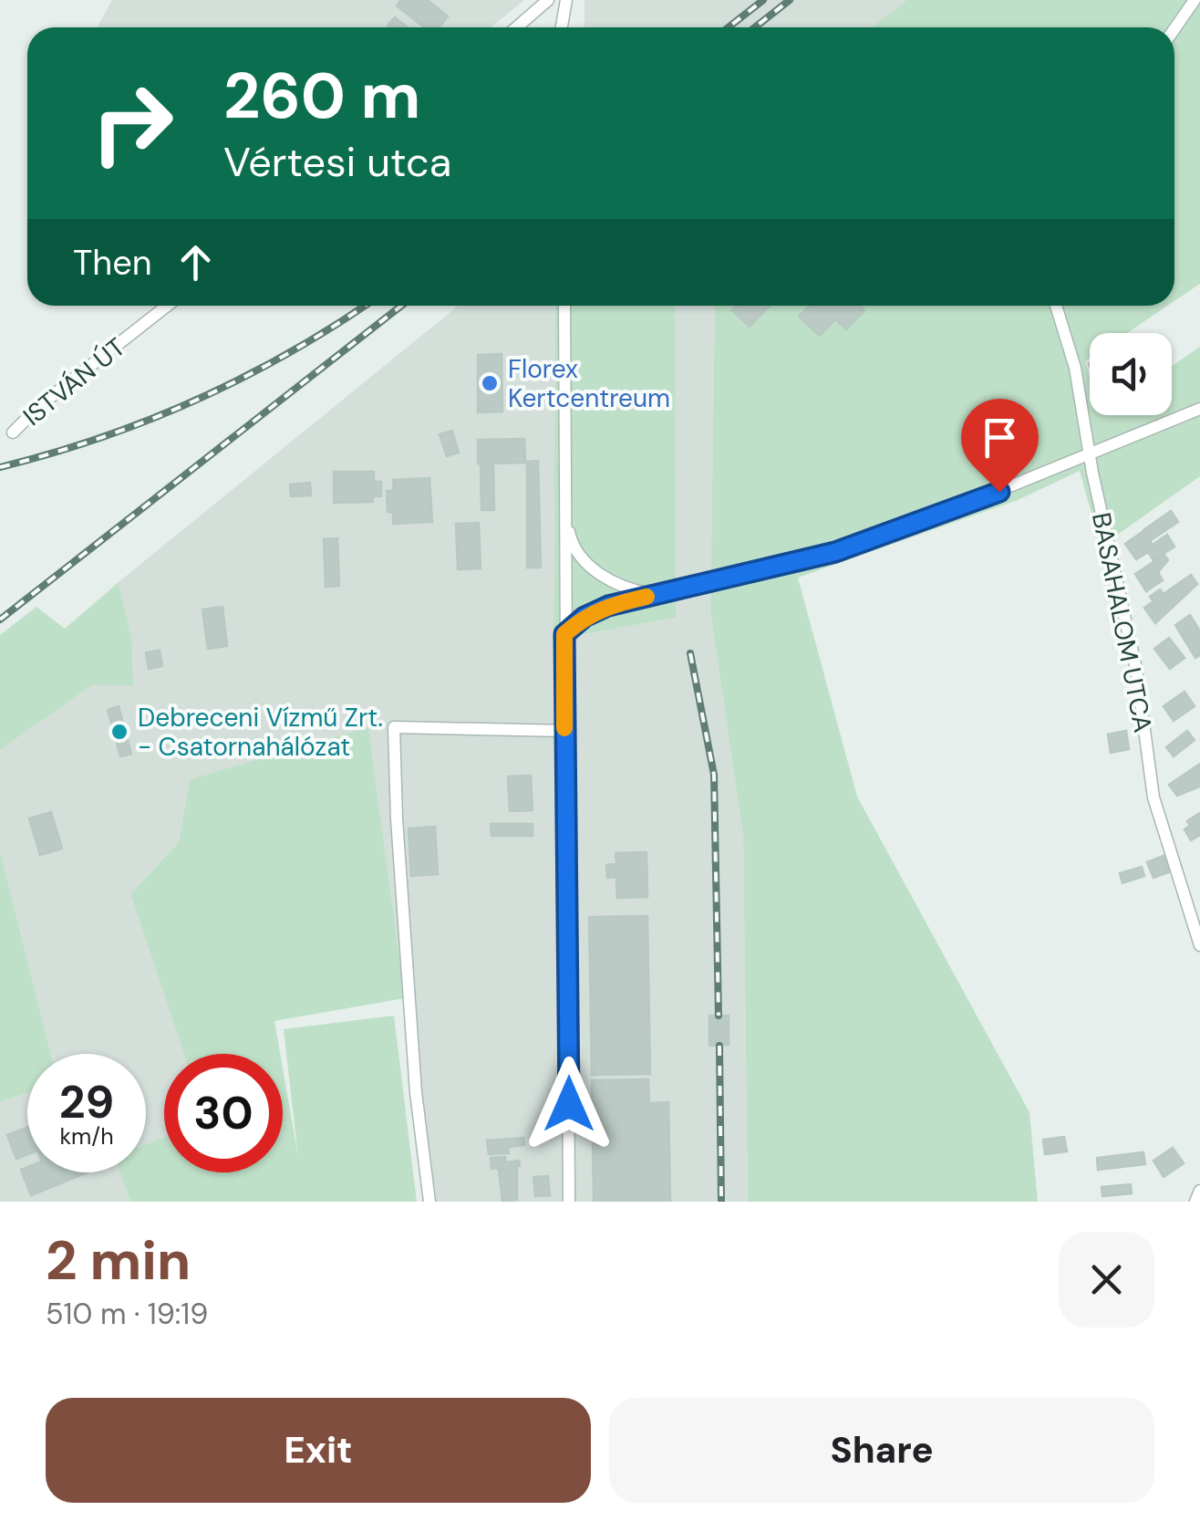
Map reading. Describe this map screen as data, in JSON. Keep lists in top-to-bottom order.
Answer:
{
  "streets": {
    "street": ["ISTVÁN ÚT", "BASAHALOM UTCA"]
  },
  "places": ["Florex Kertcentreum", "Debreceni Vízmű Zrt. - Csatornahálózat"],
  "page": {
    "turn": ["260 m", "Vértesi utca"],
    "then": "Then",
    "speed": "29 km/h",
    "limit": "30",
    "heading": ["2 min", "510 m · 19:19"],
    "buttons": ["Exit", "Share"]
  }
}
